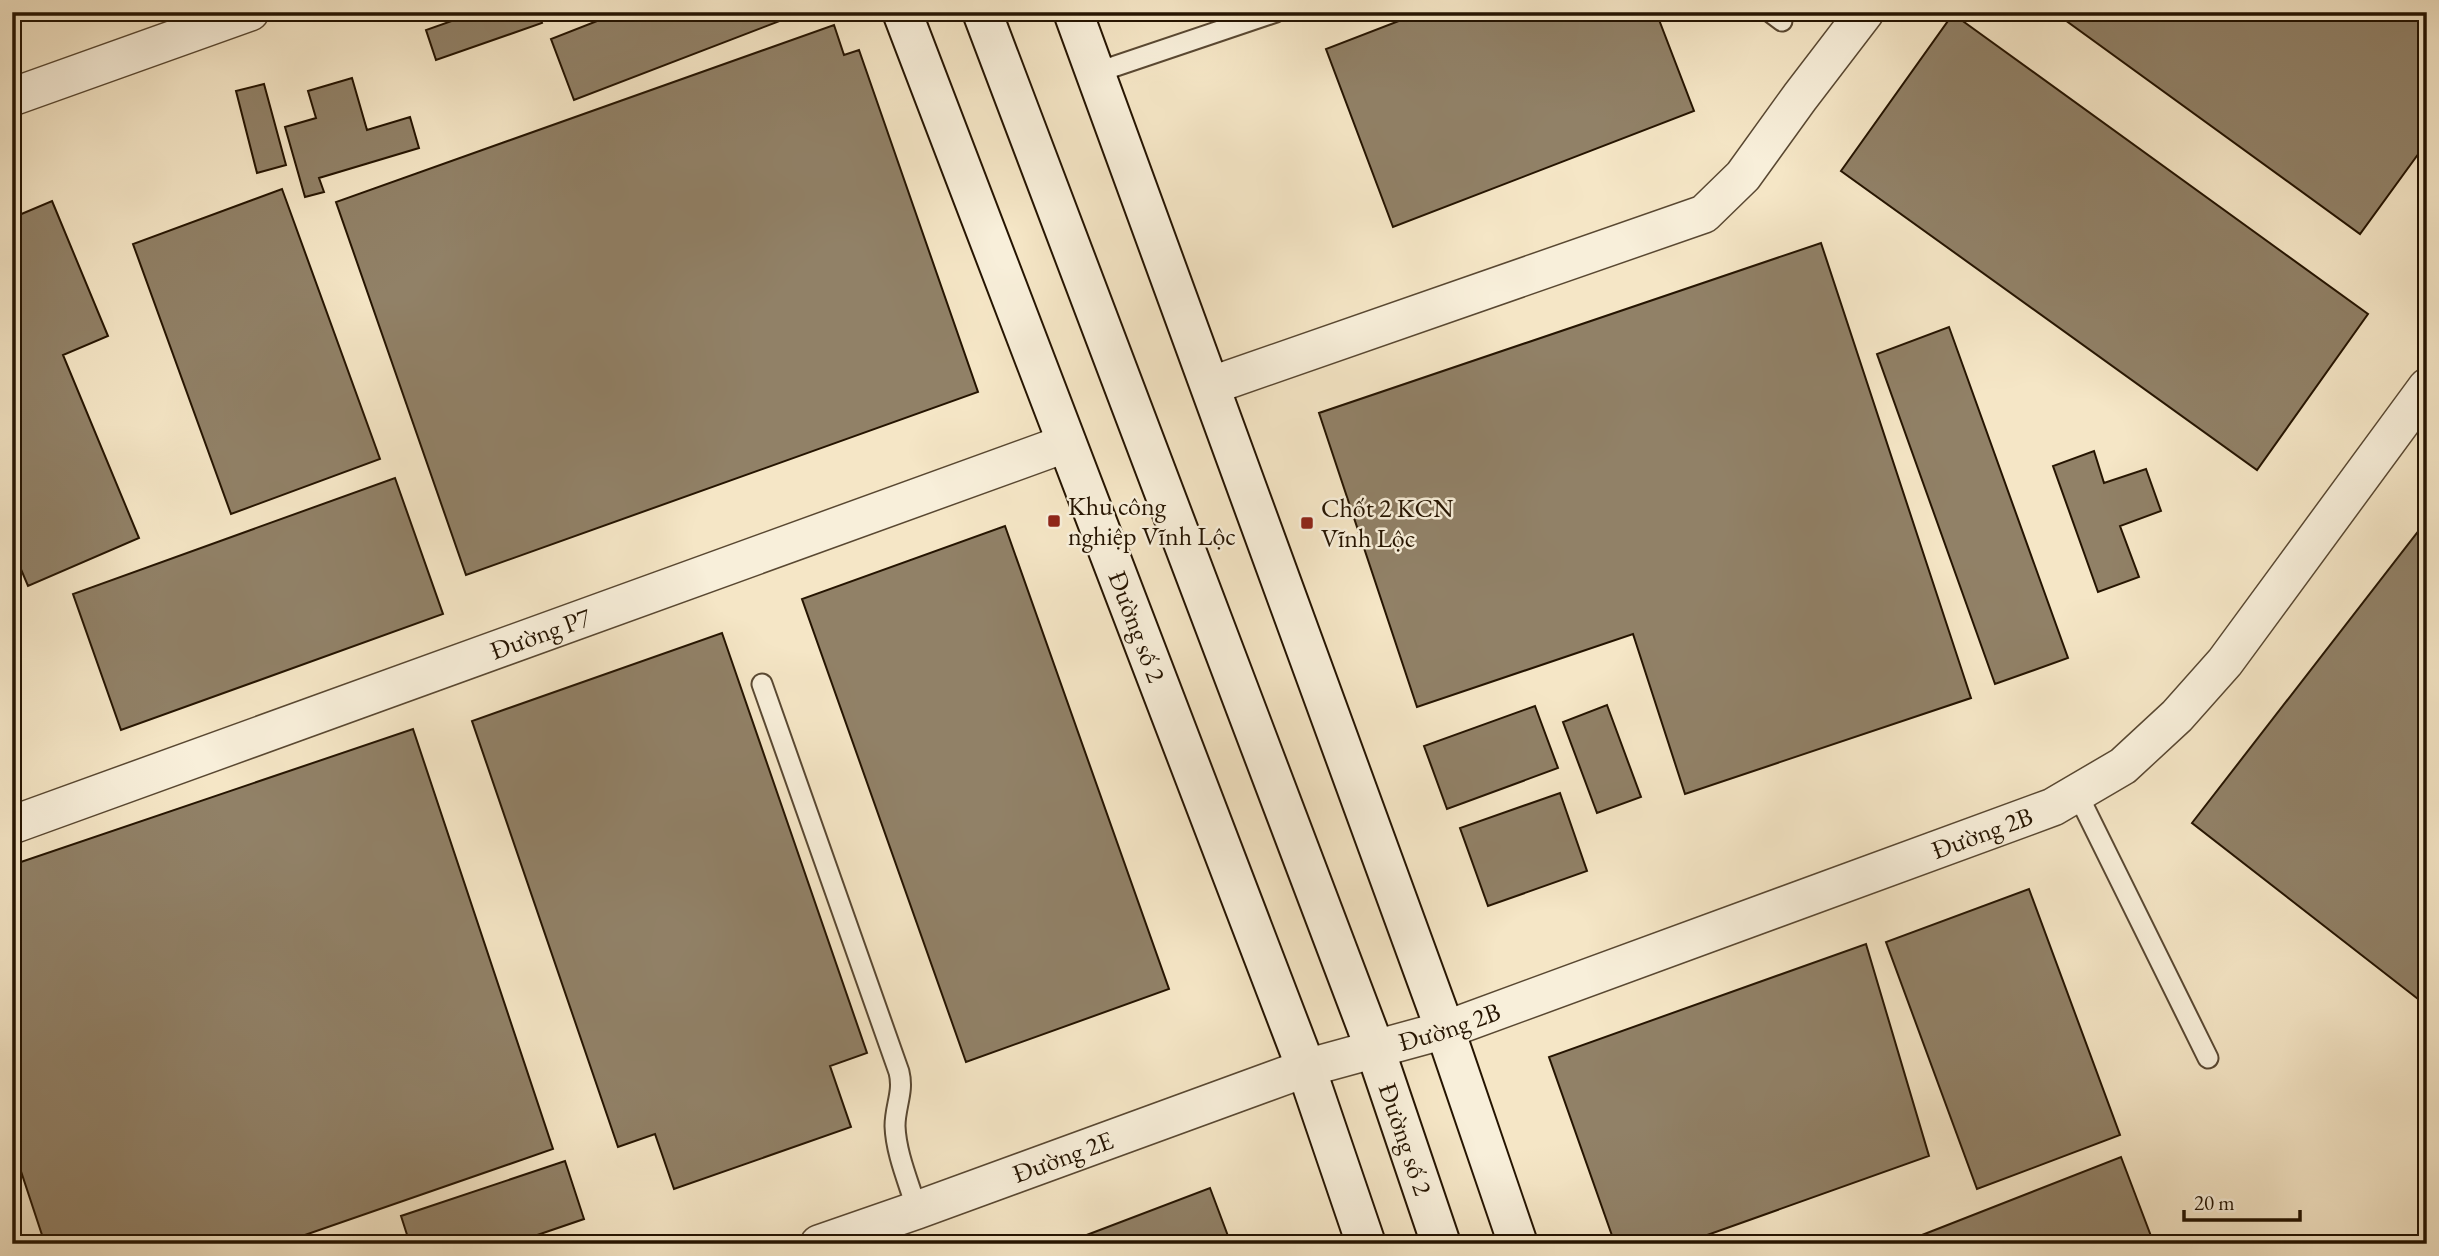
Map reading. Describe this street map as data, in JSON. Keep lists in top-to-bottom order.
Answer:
{
  "streets": {
    "main road": ["Đường số 2"],
    "street": ["Đường P7", "Đường 2B", "Đường 2E"]
  },
  "crossings": [
    ["Đường số 2", "Đường P7"],
    ["Đường số 2", "Đường 2B"],
    ["Đường số 2", "Đường 2E"],
    ["Đường 2B", "Đường 2E"]
  ],
  "places": {
    "transit": ["Khu công nghiệp Vĩnh Lộc", "Chốt 2 KCN Vĩnh Lộc"]
  },
  "scale_bar": "20 m"
}
